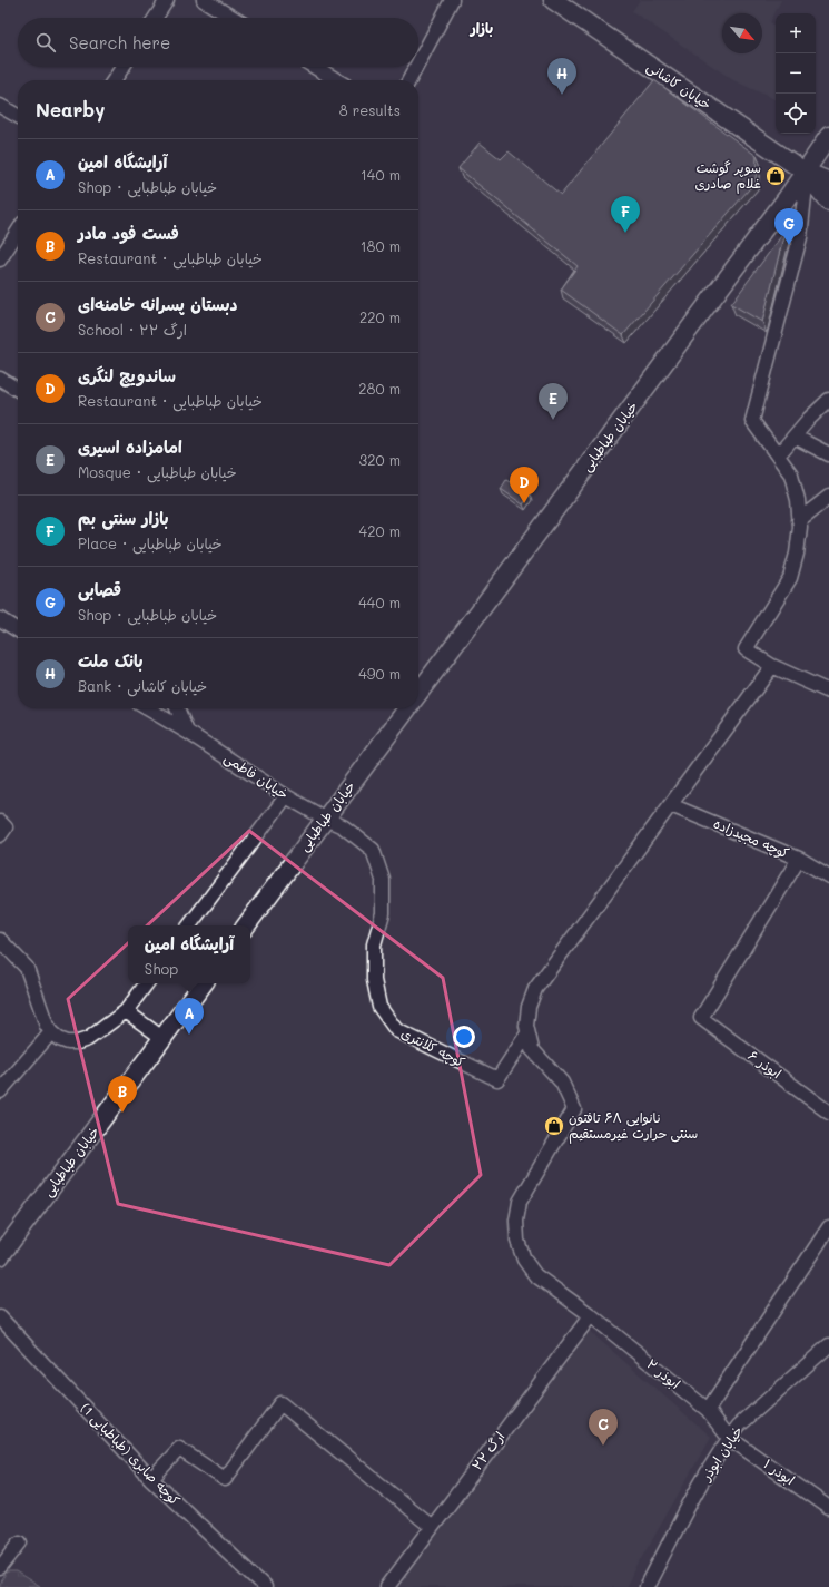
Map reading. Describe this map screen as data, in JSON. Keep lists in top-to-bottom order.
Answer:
{
  "streets": {
    "main road": ["خیابان کاشانی", "خیابان طباطبایی"],
    "street": [
      "خیابان فاطمی",
      "کوچه مجیدزاده",
      "کوچه کلانتری",
      "ابوذر ۶",
      "ابوذر ۲",
      "ارگ ۲۲",
      "خیابان ابوذر",
      "کوچه صابری (طباطبایی 1)",
      "ابوذر ۱"
    ]
  },
  "crossings": [
    ["خیابان کاشانی", "خیابان طباطبایی"],
    ["خیابان طباطبایی", "خیابان فاطمی"],
    ["خیابان طباطبایی", "کوچه کلانتری"],
    ["خیابان فاطمی", "کوچه کلانتری"],
    ["کوچه مجیدزاده", "ابوذر ۶"],
    ["کوچه کلانتری", "ابوذر ۲"],
    ["ابوذر ۲", "ارگ ۲۲"],
    ["ابوذر ۲", "خیابان ابوذر"],
    ["ابوذر ۲", "ابوذر ۱"],
    ["خیابان ابوذر", "ابوذر ۱"]
  ],
  "districts": ["بازار"],
  "places": {
    "shop": ["سوپر گوشت غلام صادری", "نانوایی ۶۸ تافتون سنتی حرارت غیرمستقیم"]
  },
  "north": "bottom right",
  "page": {
    "map_buttons": ["+", "−"],
    "search": "Search here",
    "pins": [
      "H",
      "F",
      "G",
      "E",
      "D",
      "A",
      "B",
      "C"
    ],
    "heading": ["Nearby", "8 results"],
    "list": [
      {
        "mark": "A",
        "name": "آرایشگاه امین",
        "note": "Shop · خیابان طباطبایی",
        "value": "140 m"
      },
      {
        "mark": "B",
        "name": "فست فود مادر",
        "note": "Restaurant · خیابان طباطبایی",
        "value": "180 m"
      },
      {
        "mark": "C",
        "name": "دبستان پسرانه خامنه‌ای",
        "note": "School · ارگ ۲۲",
        "value": "220 m"
      },
      {
        "mark": "D",
        "name": "ساندویچ لنگری",
        "note": "Restaurant · خیابان طباطبایی",
        "value": "280 m"
      },
      {
        "mark": "E",
        "name": "امامزاده اسیری",
        "note": "Mosque · خیابان طباطبایی",
        "value": "320 m"
      },
      {
        "mark": "F",
        "name": "بازار سنتی بم",
        "note": "Place · خیابان طباطبایی",
        "value": "420 m"
      },
      {
        "mark": "G",
        "name": "قصابی",
        "note": "Shop · خیابان طباطبایی",
        "value": "440 m"
      },
      {
        "mark": "H",
        "name": "بانک ملت",
        "note": "Bank · خیابان کاشانی",
        "value": "490 m"
      }
    ],
    "popup": ["آرایشگاه امین", "Shop"]
  }
}
